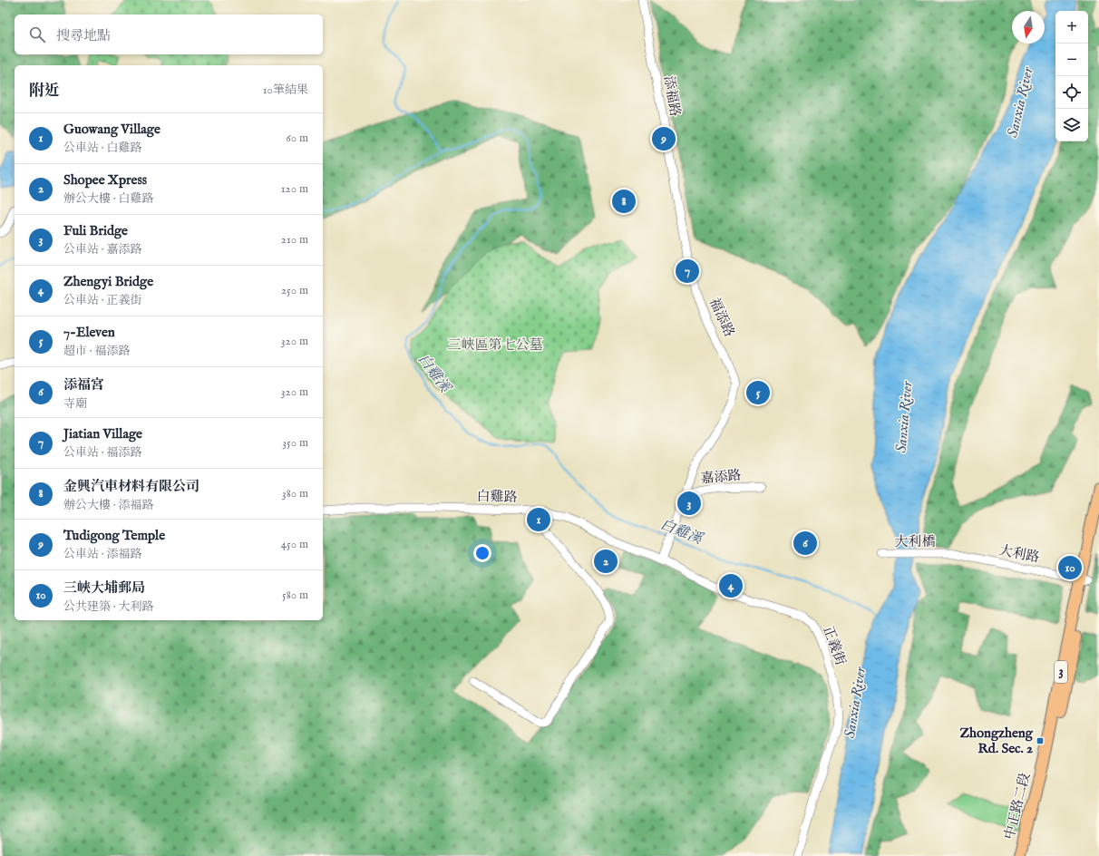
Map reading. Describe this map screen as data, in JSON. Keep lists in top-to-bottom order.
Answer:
{
  "streets": {
    "main road": ["3", "中正路二段"],
    "street": [
      "添福路",
      "福添路",
      "嘉添路",
      "白雞路",
      "大利橋",
      "大利路",
      "正義街"
    ]
  },
  "crossings": [
    ["添福路", "福添路"],
    ["福添路", "嘉添路"],
    ["白雞路", "正義街"],
    ["大利橋", "大利路"],
    ["大利路", "中正路二段"]
  ],
  "water": ["Sanxia River", "白雞溪"],
  "parks": ["三峽區第七公墓"],
  "places": {
    "transit": ["Zhongzheng Rd. Sec. 2"]
  },
  "north": "bottom",
  "page": {
    "map_buttons": ["+", "−"],
    "search": "搜尋地點",
    "heading": ["附近", "10筆結果"],
    "list": [
      {
        "mark": "1",
        "name": "Guowang Village",
        "note": "公車站 · 白雞路",
        "value": "60 m"
      },
      {
        "mark": "2",
        "name": "Shopee Xpress",
        "note": "辦公大樓 · 白雞路",
        "value": "120 m"
      },
      {
        "mark": "3",
        "name": "Fuli Bridge",
        "note": "公車站 · 嘉添路",
        "value": "210 m"
      },
      {
        "mark": "4",
        "name": "Zhengyi Bridge",
        "note": "公車站 · 正義街",
        "value": "250 m"
      },
      {
        "mark": "5",
        "name": "7-Eleven",
        "note": "超市 · 福添路",
        "value": "320 m"
      },
      {
        "mark": "6",
        "name": "添福宮",
        "note": "寺廟",
        "value": "320 m"
      },
      {
        "mark": "7",
        "name": "Jiatian Village",
        "note": "公車站 · 福添路",
        "value": "350 m"
      },
      {
        "mark": "8",
        "name": "金興汽車材料有限公司",
        "note": "辦公大樓 · 添福路",
        "value": "380 m"
      },
      {
        "mark": "9",
        "name": "Tudigong Temple",
        "note": "公車站 · 添福路",
        "value": "450 m"
      },
      {
        "mark": "10",
        "name": "三峽大埔郵局",
        "note": "公共建築 · 大利路",
        "value": "580 m"
      }
    ],
    "pins": [
      "9",
      "8",
      "7",
      "5",
      "3",
      "1",
      "6",
      "2",
      "10",
      "4"
    ]
  }
}
